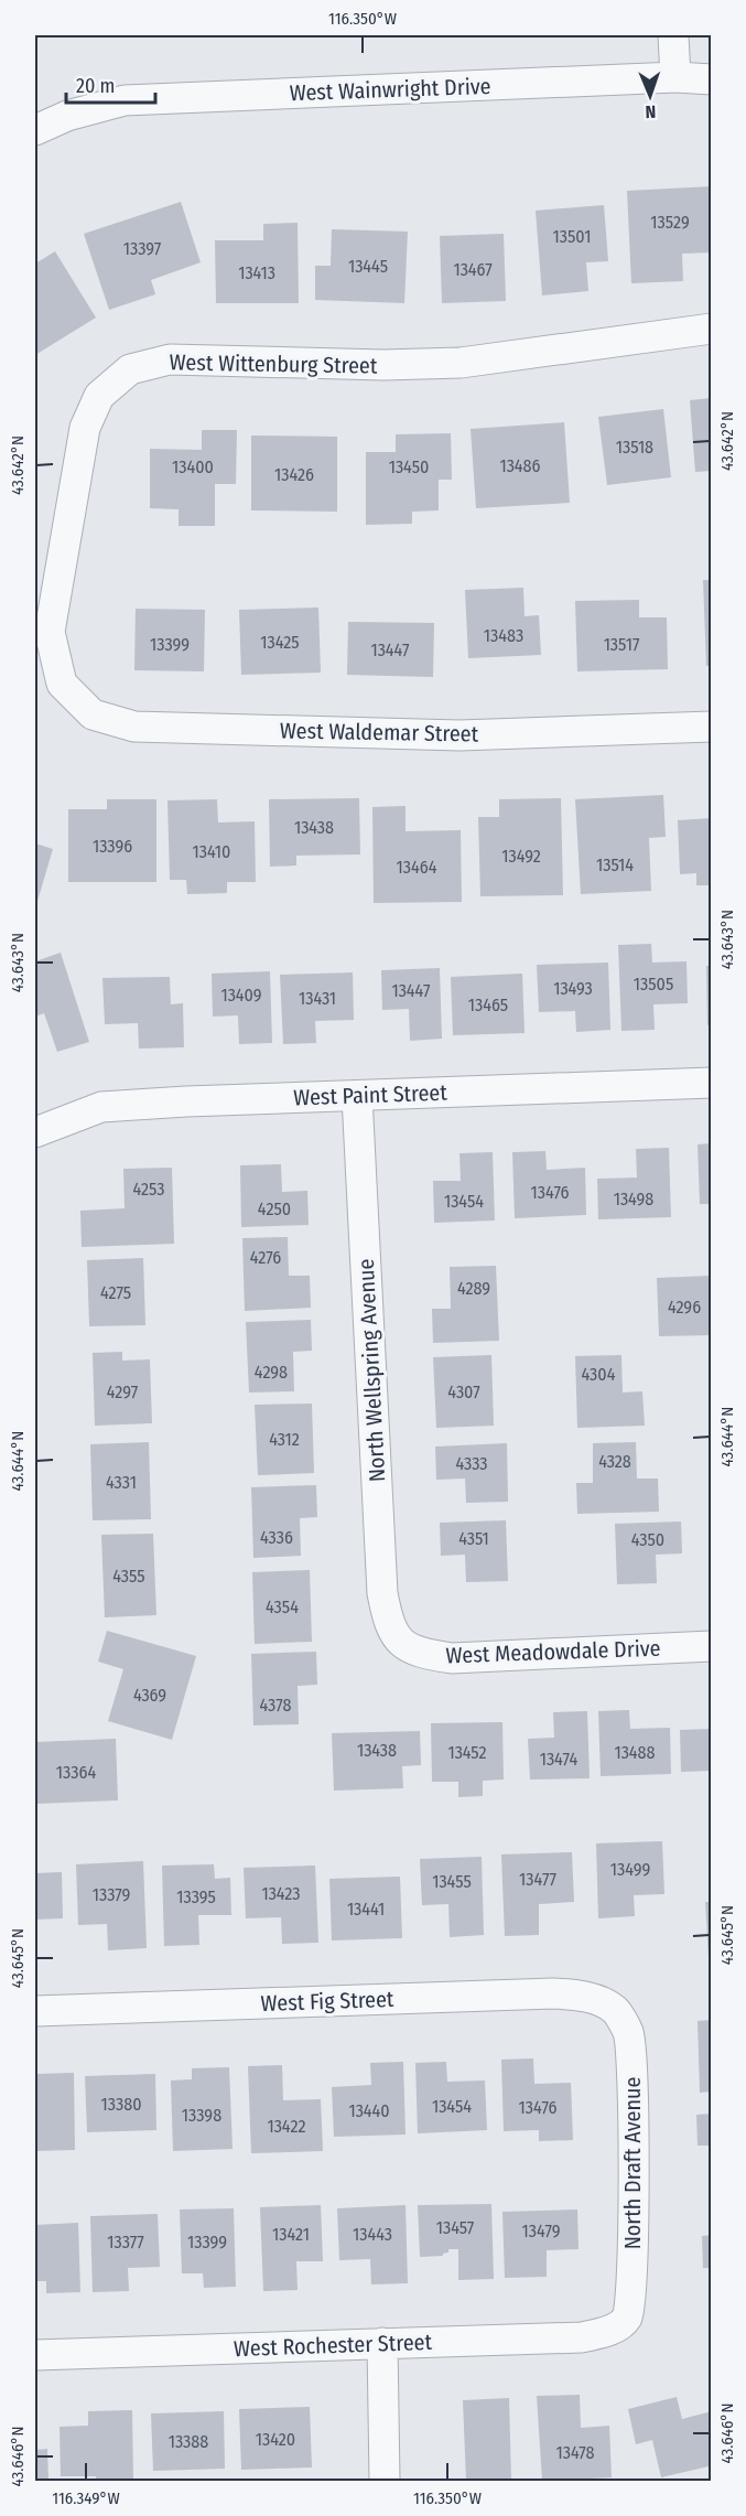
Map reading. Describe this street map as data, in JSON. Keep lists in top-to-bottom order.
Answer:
{
  "streets": {
    "street": [
      "West Wainwright Drive",
      "West Wittenburg Street",
      "West Waldemar Street",
      "West Paint Street",
      "North Wellspring Avenue",
      "West Meadowdale Drive",
      "West Fig Street",
      "North Draft Avenue",
      "West Rochester Street"
    ]
  },
  "crossings": [
    ["West Wittenburg Street", "West Waldemar Street"],
    ["West Paint Street", "North Wellspring Avenue"],
    ["North Wellspring Avenue", "West Meadowdale Drive"],
    ["West Fig Street", "North Draft Avenue"],
    ["North Draft Avenue", "West Rochester Street"]
  ],
  "house_numbers": [
    "13529",
    "13501",
    "13397",
    "13445",
    "13467",
    "13413",
    "13518",
    "13486",
    "13400",
    "13450",
    "13426",
    "13483",
    "13425",
    "13399",
    "13517",
    "13447",
    "13438",
    "13396",
    "13410",
    "13492",
    "13514",
    "13464",
    "13505",
    "13493",
    "13447",
    "13409",
    "13431",
    "13465",
    "4253",
    "13476",
    "13498",
    "13454",
    "4250",
    "4276",
    "4289",
    "4275",
    "4296",
    "4298",
    "4304",
    "4297",
    "4307",
    "4312",
    "4328",
    "4333",
    "4331",
    "4336",
    "4351",
    "4350",
    "4355",
    "4354",
    "4369",
    "4378",
    "13438",
    "13452",
    "13488",
    "13474",
    "13364",
    "13499",
    "13477",
    "13455",
    "13423",
    "13379",
    "13395",
    "13441",
    "13380",
    "13454",
    "13476",
    "13440",
    "13398",
    "13422",
    "13457",
    "13479",
    "13421",
    "13443",
    "13377",
    "13399",
    "13420",
    "13388",
    "13478"
  ],
  "scale_bar": "20 m",
  "north": "bottom",
  "coordinates": [
    "116.350°W",
    "43.642°N",
    "43.643°N",
    "43.644°N",
    "43.645°N",
    "43.646°N",
    "116.349°W"
  ]
}
